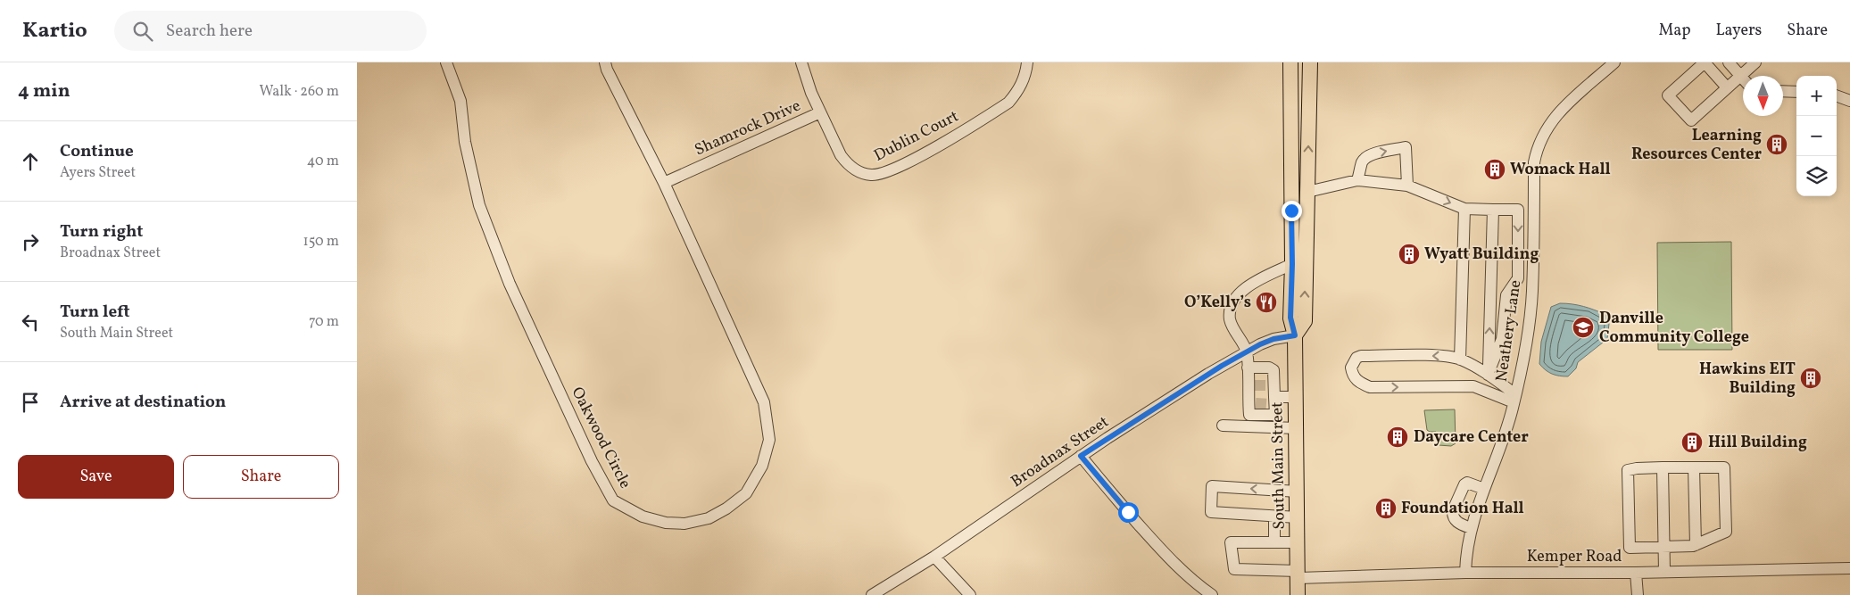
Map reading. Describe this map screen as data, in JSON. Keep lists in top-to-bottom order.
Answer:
{
  "streets": {
    "main road": ["South Main Street"],
    "street": [
      "Shamrock Drive",
      "Dublin Court",
      "Neathery Lane",
      "Oakwood Circle",
      "Broadnax Street",
      "Kemper Road"
    ]
  },
  "crossings": [
    ["Shamrock Drive", "Dublin Court"],
    ["Shamrock Drive", "Oakwood Circle"],
    ["Neathery Lane", "Kemper Road"],
    ["Broadnax Street", "South Main Street"],
    ["South Main Street", "Kemper Road"]
  ],
  "places": {
    "building": [
      "Learning Resources Center",
      "Womack Hall",
      "Wyatt Building",
      "Hawkins EIT Building",
      "Daycare Center",
      "Hill Building",
      "Foundation Hall"
    ],
    "restaurant": ["O’Kelly’s"],
    "school or university": ["Danville Community College"]
  },
  "north": "bottom",
  "page": {
    "header": "Kartio",
    "search": "Search here",
    "nav": ["Map", "Layers", "Share"],
    "heading": ["4 min", "Walk · 260 m"],
    "map_buttons": ["+", "−"],
    "list": [
      ["Continue", "Ayers Street", "40 m"],
      ["Turn right", "Broadnax Street", "150 m"],
      ["Turn left", "South Main Street", "70 m"],
      "Arrive at destination"
    ],
    "buttons": ["Save", "Share"]
  }
}
